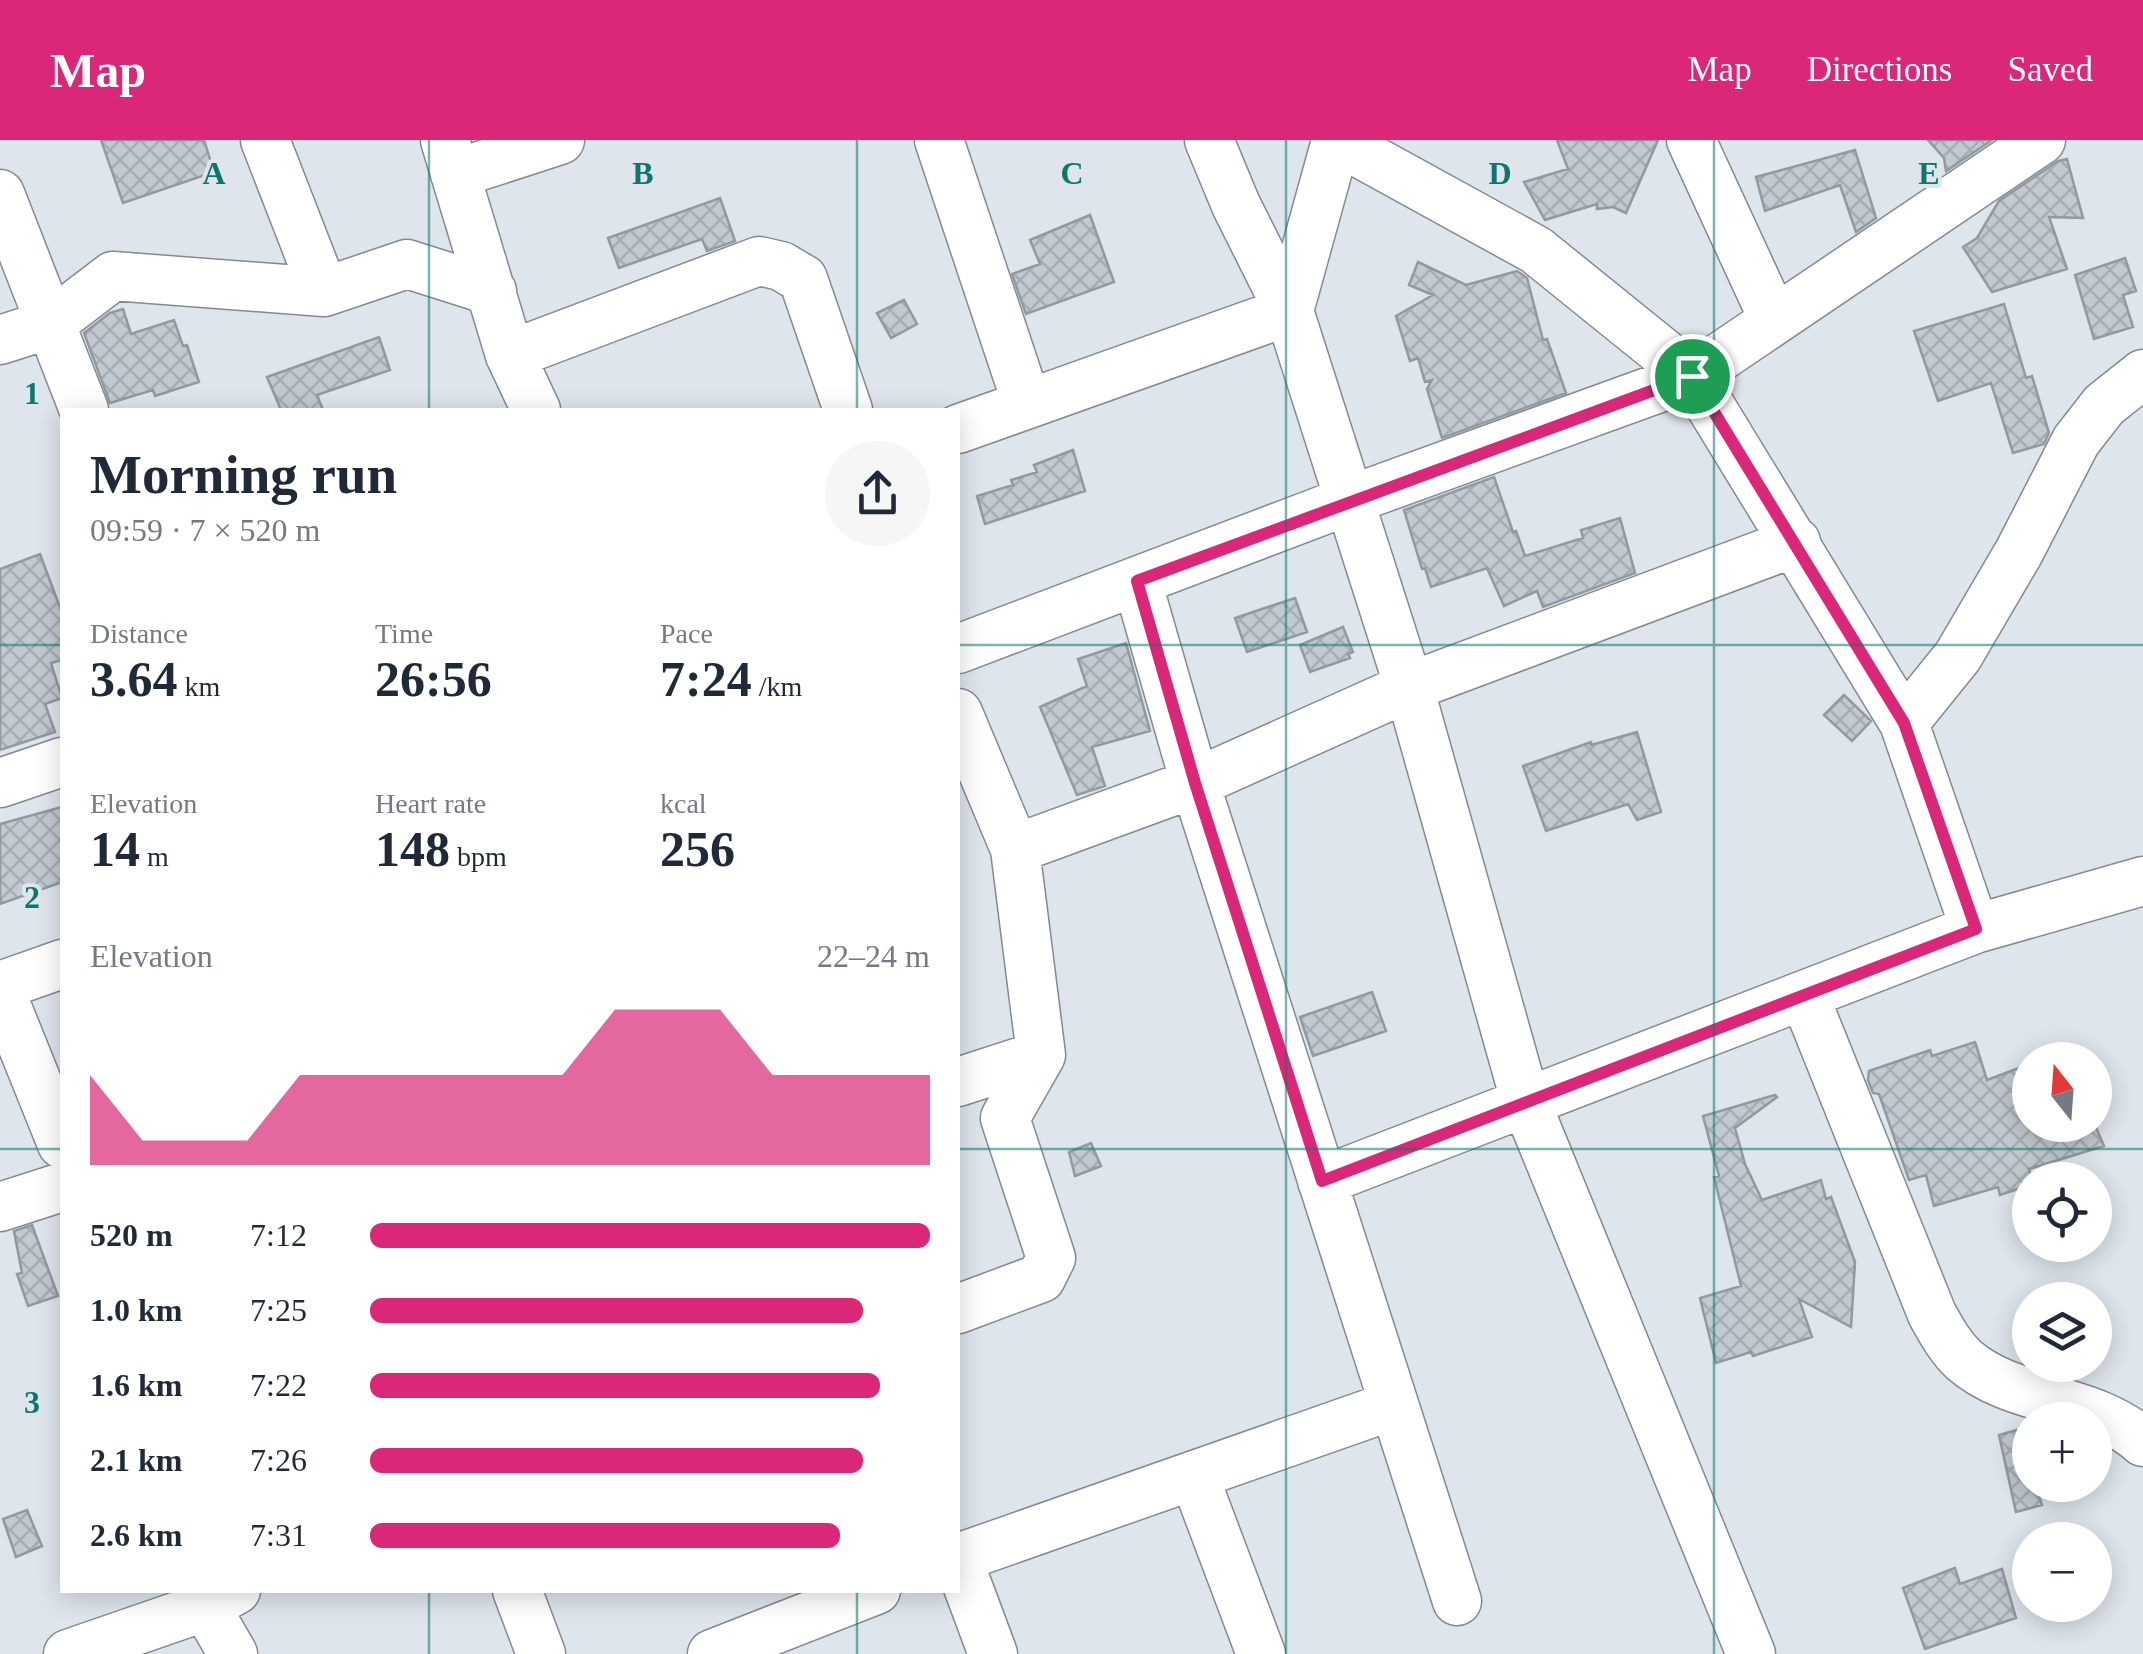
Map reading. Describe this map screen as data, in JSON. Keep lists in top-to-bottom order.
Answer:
{
  "north": "top",
  "page": {
    "header": "Map",
    "nav": ["Map", "Directions", "Saved"],
    "heading": ["Morning run", "09:59 · 7 × 520 m"],
    "stats": [
      ["Distance", "3.64 km"],
      ["Time", "26:56"],
      ["Pace", "7:24 /km"],
      ["Elevation", "14 m"],
      ["Heart rate", "148 bpm"],
      ["kcal", "256"]
    ],
    "chart": ["Elevation", "22–24 m"],
    "map_buttons": ["+", "−"],
    "list": [
      {
        "name": "520 m",
        "note": "7:12"
      },
      {
        "name": "1.0 km",
        "note": "7:25"
      },
      {
        "name": "1.6 km",
        "note": "7:22"
      },
      {
        "name": "2.1 km",
        "note": "7:26"
      },
      {
        "name": "2.6 km",
        "note": "7:31"
      }
    ]
  },
  "grid": {
    "columns": [
      "A",
      "B",
      "C",
      "D",
      "E"
    ],
    "rows": ["1", "2", "3"]
  }
}
